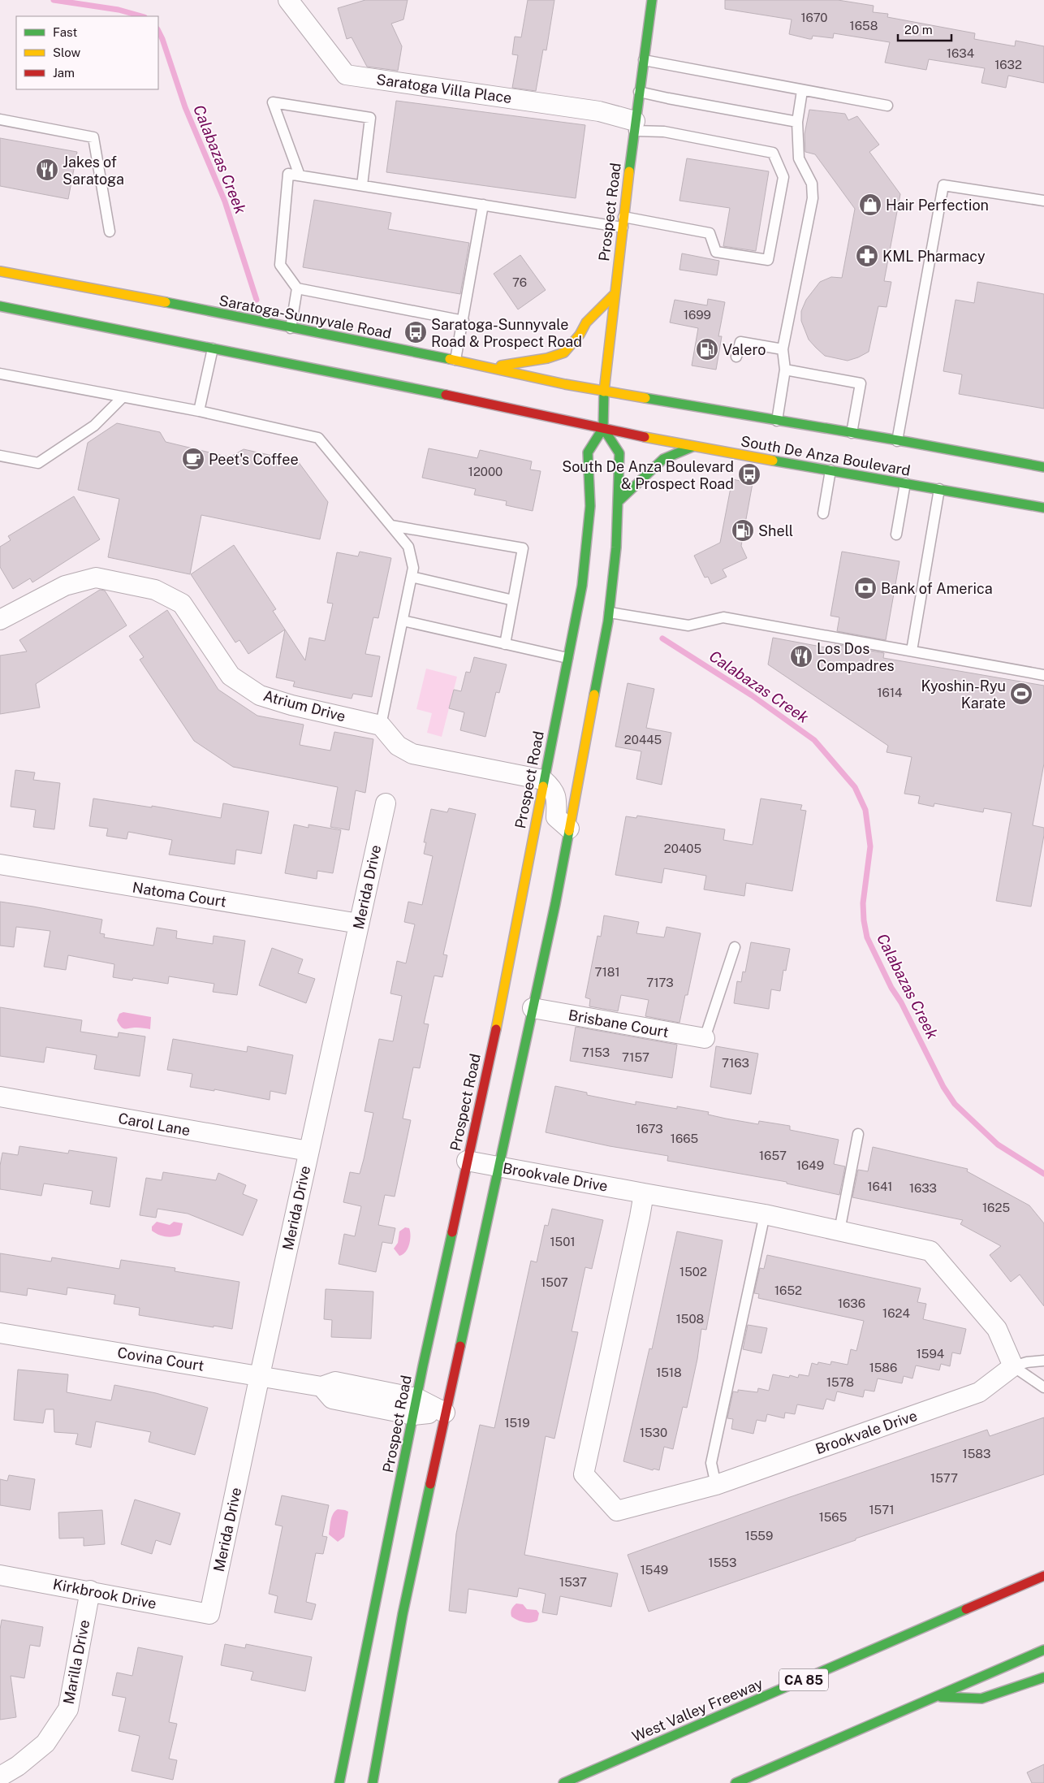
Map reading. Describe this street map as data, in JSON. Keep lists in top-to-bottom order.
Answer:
{
  "streets": {
    "main road": [
      "Prospect Road",
      "Saratoga-Sunnyvale Road",
      "South De Anza Boulevard",
      "CA 85",
      "West Valley Freeway"
    ],
    "street": [
      "Saratoga Villa Place",
      "Atrium Drive",
      "Merida Drive",
      "Natoma Court",
      "Brisbane Court",
      "Carol Lane",
      "Brookvale Drive",
      "Covina Court",
      "Kirkbrook Drive",
      "Marilla Drive"
    ]
  },
  "crossings": [
    ["Saratoga Villa Place", "Prospect Road"],
    ["Prospect Road", "Saratoga-Sunnyvale Road"],
    ["Prospect Road", "South De Anza Boulevard"],
    ["Prospect Road", "Brookvale Drive"],
    ["Prospect Road", "Covina Court"],
    ["Saratoga-Sunnyvale Road", "South De Anza Boulevard"],
    ["Merida Drive", "Natoma Court"],
    ["Merida Drive", "Carol Lane"],
    ["Merida Drive", "Covina Court"],
    ["Merida Drive", "Kirkbrook Drive"],
    ["Kirkbrook Drive", "Marilla Drive"]
  ],
  "water": ["Calabazas Creek"],
  "places": {
    "restaurant": ["Jakes of Saratoga", "Los Dos Compadres"],
    "shop": ["Hair Perfection"],
    "pharmacy": ["KML Pharmacy"],
    "bus stop": ["Saratoga-Sunnyvale Road & Prospect Road", "South De Anza Boulevard & Prospect Road"],
    "fuel station": ["Valero", "Shell"],
    "cafe": ["Peet's Coffee"],
    "bank": ["Bank of America"],
    "sports": ["Kyoshin-Ryu Karate"]
  },
  "house_numbers": [
    "1670",
    "1658",
    "1634",
    "1632",
    "76",
    "1699",
    "12000",
    "1614",
    "20445",
    "20405",
    "7181",
    "7173",
    "7153",
    "7157",
    "7163",
    "1673",
    "1665",
    "1657",
    "1649",
    "1641",
    "1633",
    "1625",
    "1501",
    "1502",
    "1507",
    "1652",
    "1636",
    "1624",
    "1508",
    "1594",
    "1586",
    "1518",
    "1578",
    "1519",
    "1530",
    "1583",
    "1577",
    "1571",
    "1565",
    "1559",
    "1553",
    "1549",
    "1537"
  ],
  "legend": ["Fast", "Slow", "Jam"],
  "scale_bar": "20 m"
}
